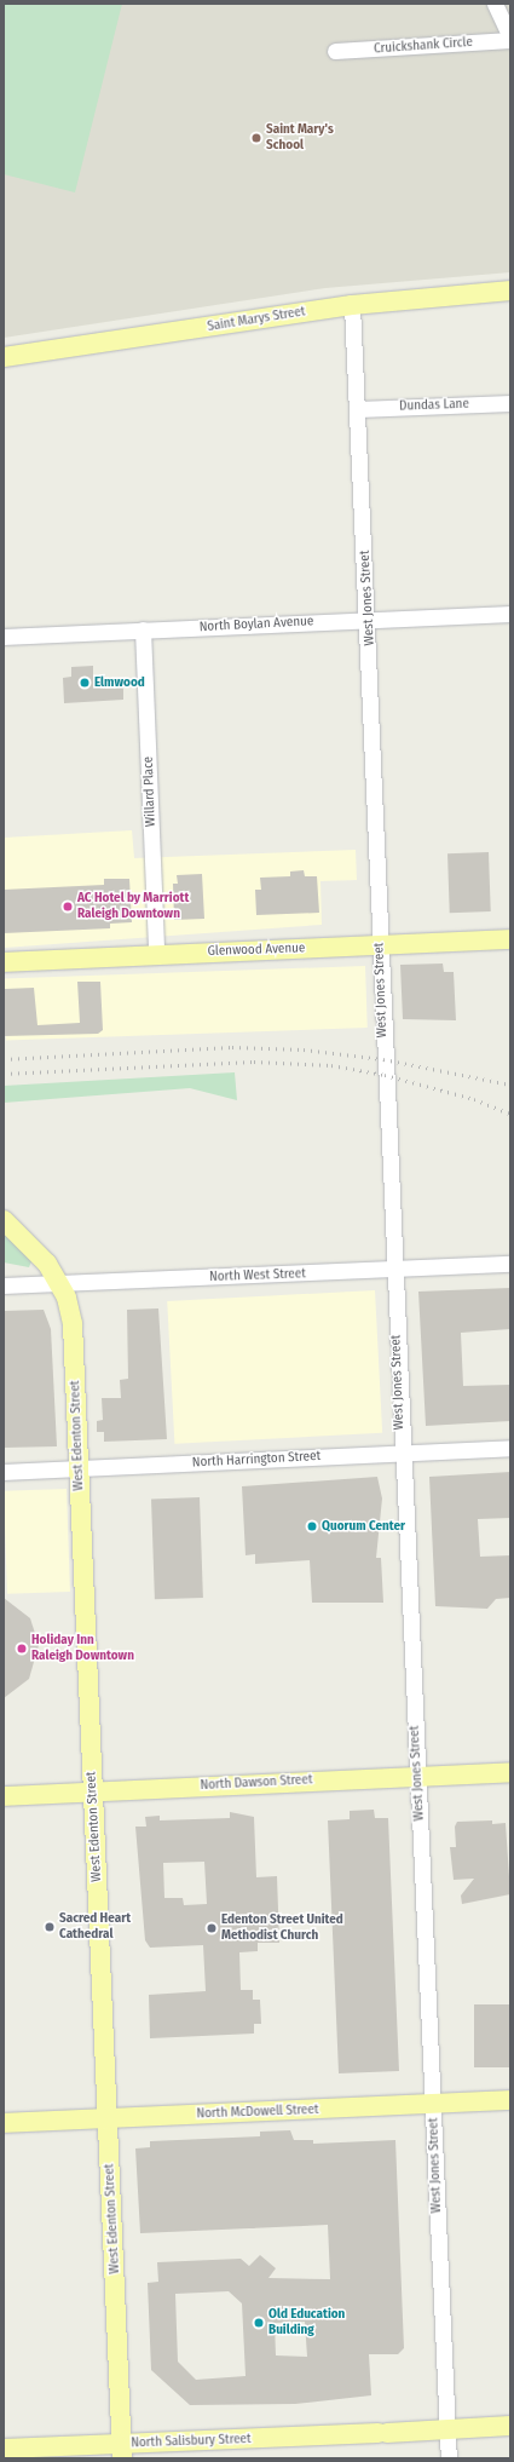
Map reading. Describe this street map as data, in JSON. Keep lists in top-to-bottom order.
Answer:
{
  "streets": {
    "main road": [
      "Saint Marys Street",
      "Glenwood Avenue",
      "West Edenton Street",
      "North Dawson Street",
      "North McDowell Street",
      "North Salisbury Street"
    ],
    "street": [
      "Cruickshank Circle",
      "Dundas Lane",
      "West Jones Street",
      "North Boylan Avenue",
      "Willard Place",
      "North West Street",
      "North Harrington Street"
    ]
  },
  "crossings": [
    ["Saint Marys Street", "West Jones Street"],
    ["Dundas Lane", "West Jones Street"],
    ["West Jones Street", "North Boylan Avenue"],
    ["West Jones Street", "Glenwood Avenue"],
    ["West Jones Street", "North West Street"],
    ["West Jones Street", "North Harrington Street"],
    ["West Jones Street", "North Dawson Street"],
    ["West Jones Street", "North McDowell Street"],
    ["West Jones Street", "North Salisbury Street"],
    ["North Boylan Avenue", "Willard Place"],
    ["Willard Place", "Glenwood Avenue"],
    ["North West Street", "West Edenton Street"],
    ["West Edenton Street", "North Harrington Street"],
    ["West Edenton Street", "North Dawson Street"],
    ["West Edenton Street", "North McDowell Street"],
    ["West Edenton Street", "North Salisbury Street"]
  ],
  "places": [
    "Saint Mary's School",
    "Elmwood",
    "AC Hotel by Marriott Raleigh Downtown",
    "Quorum Center",
    "Holiday Inn Raleigh Downtown",
    "Sacred Heart Cathedral",
    "Edenton Street United Methodist Church",
    "Old Education Building"
  ]
}
